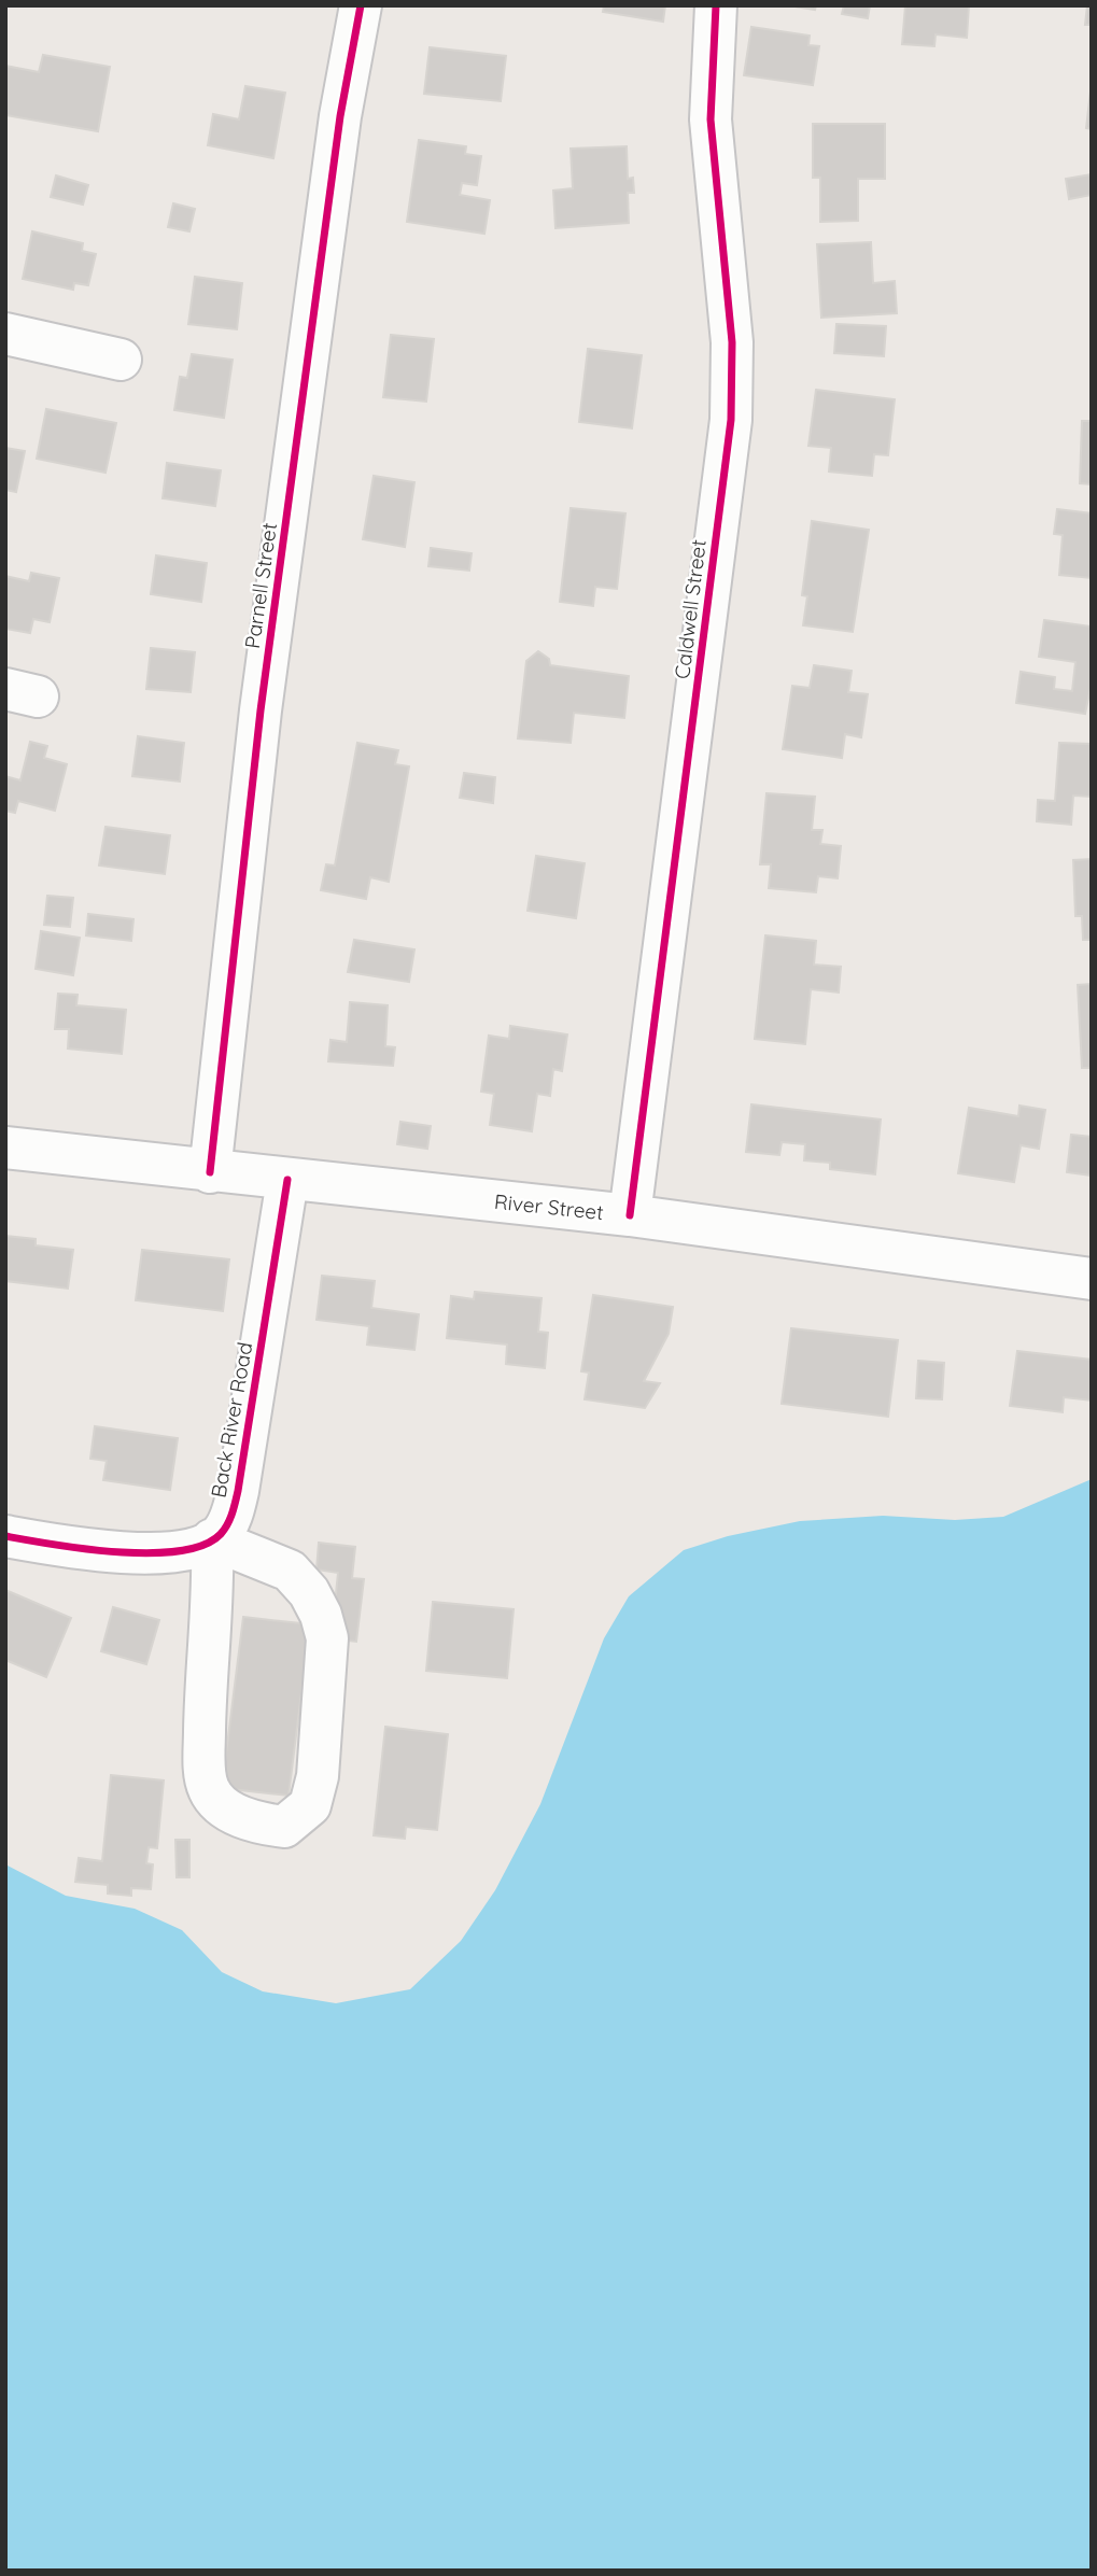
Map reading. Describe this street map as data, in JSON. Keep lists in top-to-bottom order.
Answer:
{
  "streets": {
    "street": [
      "Parnell Street",
      "Caldwell Street",
      "River Street",
      "Back River Road"
    ]
  },
  "crossings": [
    ["Parnell Street", "River Street"],
    ["Caldwell Street", "River Street"],
    ["River Street", "Back River Road"]
  ]
}
